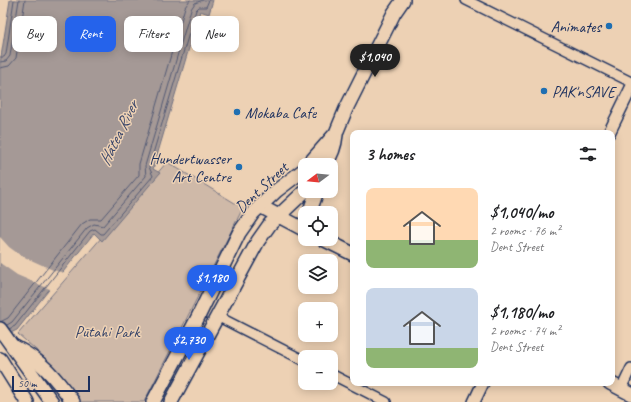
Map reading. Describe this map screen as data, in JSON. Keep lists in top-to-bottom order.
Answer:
{
  "streets": {
    "main road": ["Dent Street"]
  },
  "water": ["Hātea River"],
  "parks": ["Pūtahi Park"],
  "places": [
    "Animates",
    "PAK'nSAVE",
    "Mokaba Cafe",
    "Hundertwasser Art Centre"
  ],
  "scale_bar": "50 m",
  "north": "left",
  "page": {
    "chip": [
      "Buy",
      "Rent",
      "Filters",
      "New"
    ],
    "price": ["$1,040", "$1,180", "$2,730"],
    "heading": "3 homes",
    "map_buttons": ["+", "−"],
    "list": [
      {
        "name": "$1,040/mo",
        "note": "2 rooms · 76 m² · Dent Street"
      },
      {
        "name": "$1,180/mo",
        "note": "2 rooms · 74 m² · Dent Street"
      }
    ],
    "scale": "50 m"
  }
}
